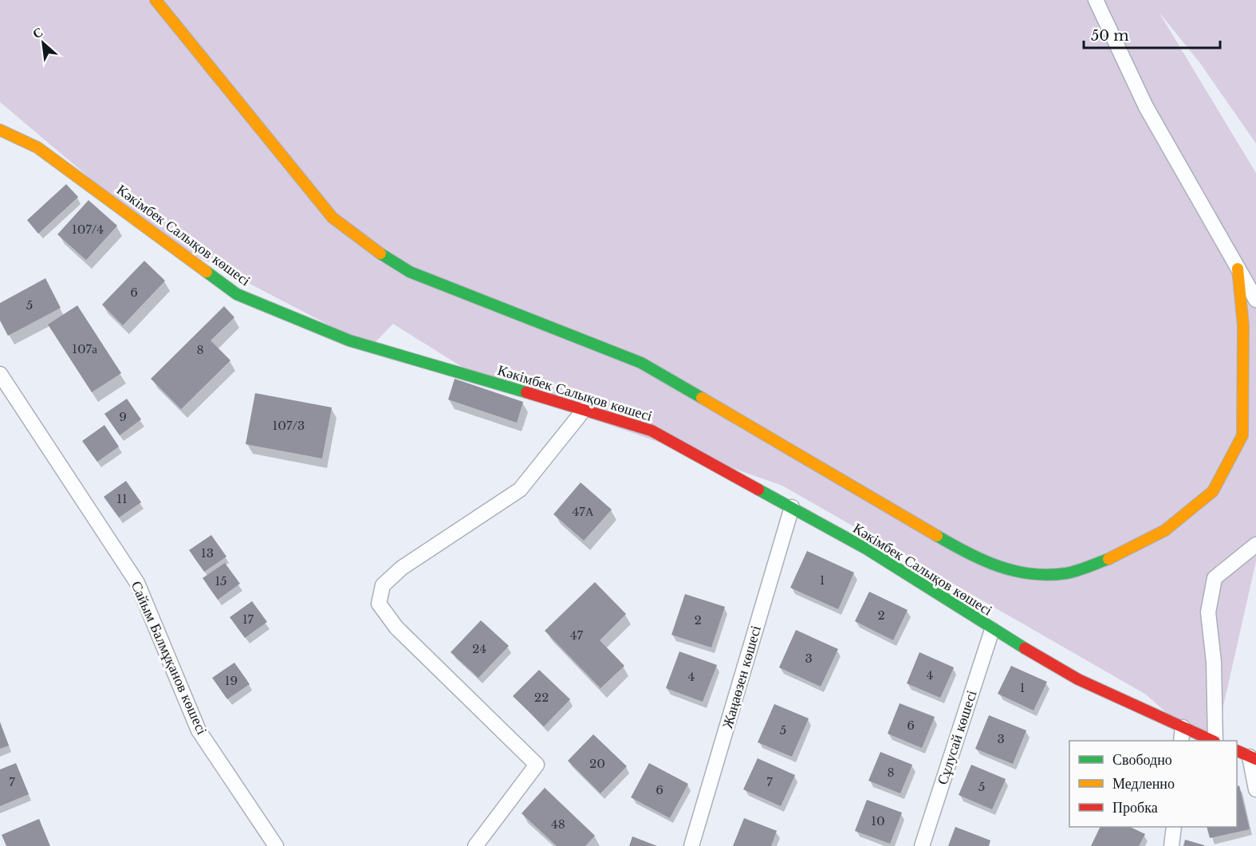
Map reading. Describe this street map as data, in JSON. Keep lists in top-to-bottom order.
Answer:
{
  "streets": {
    "street": [
      "Кәкімбек Салықов көшесі",
      "Сайым Балмұқанов көшесі",
      "Жаңаөзен көшесі",
      "Сұлусай көшесі"
    ]
  },
  "crossings": [
    ["Кәкімбек Салықов көшесі", "Жаңаөзен көшесі"],
    ["Кәкімбек Салықов көшесі", "Сұлусай көшесі"]
  ],
  "house_numbers": [
    "107/4",
    "6",
    "5",
    "107а",
    "8",
    "9",
    "107/3",
    "11",
    "47А",
    "13",
    "1",
    "15",
    "2",
    "17",
    "2",
    "47",
    "24",
    "3",
    "4",
    "4",
    "19",
    "1",
    "22",
    "6",
    "5",
    "3",
    "20",
    "8",
    "7",
    "7",
    "5",
    "6",
    "10",
    "48"
  ],
  "legend": ["Свободно", "Медленно", "Пробка"],
  "scale_bar": "50 m",
  "north": "top left"
}
